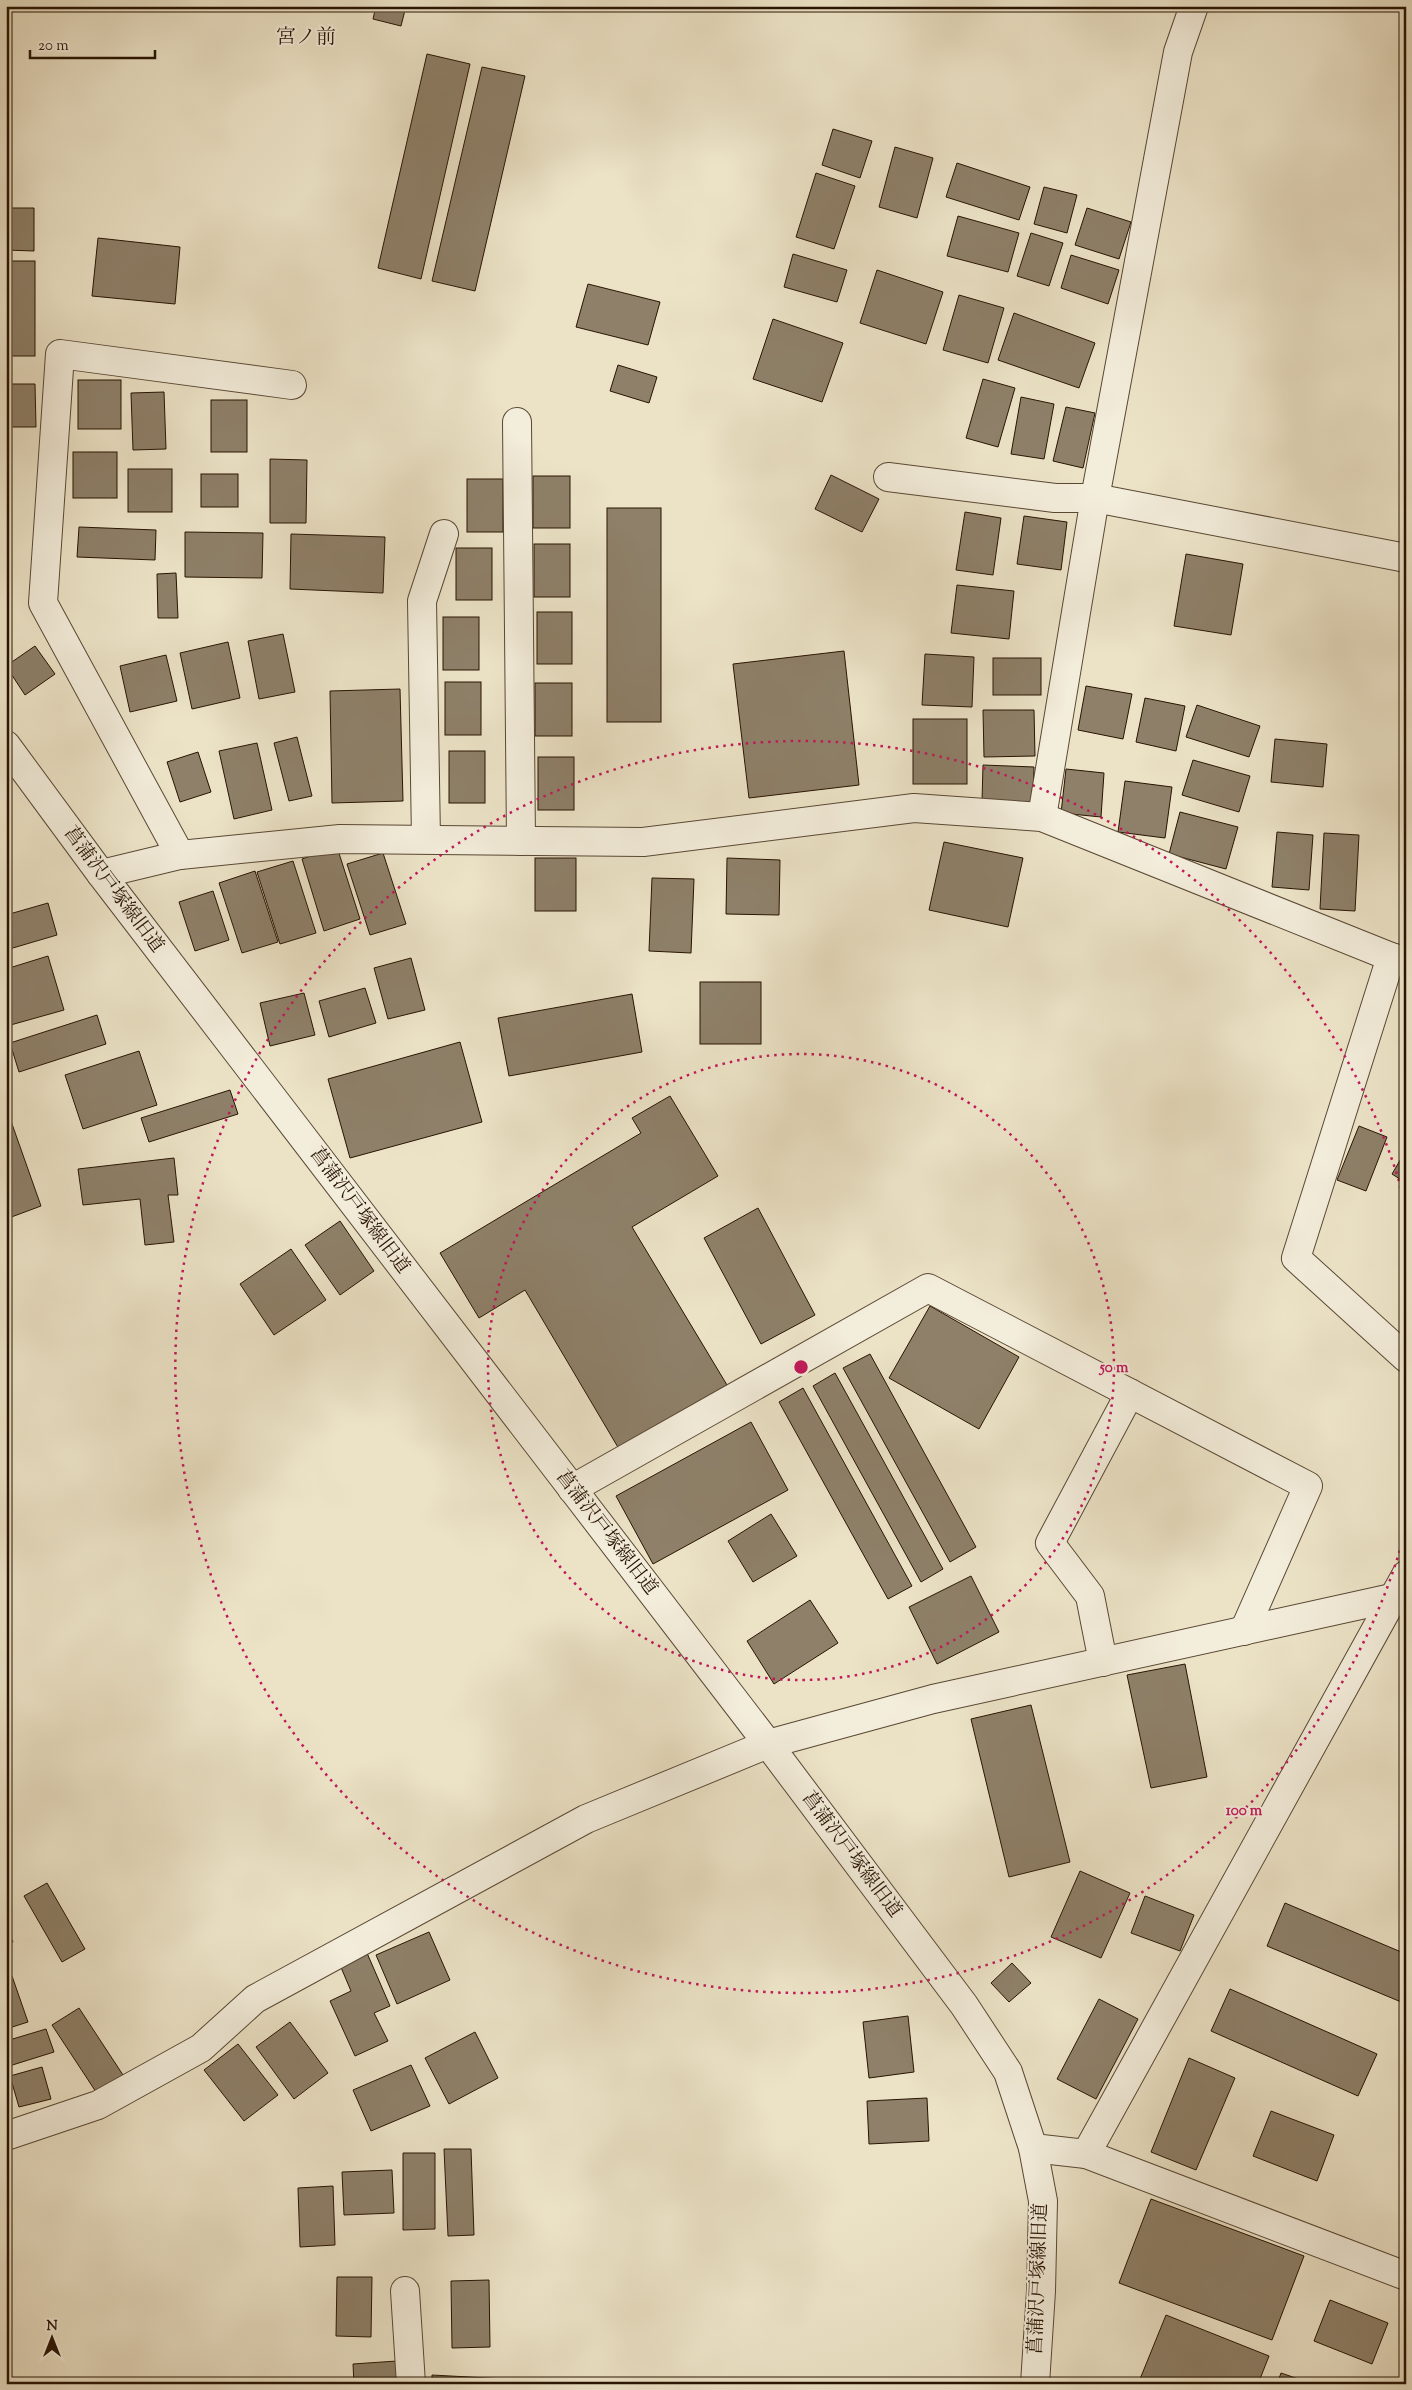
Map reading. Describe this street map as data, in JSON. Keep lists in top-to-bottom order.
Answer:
{
  "streets": {
    "street": ["菖蒲沢戸塚線旧道"]
  },
  "districts": ["宮ノ前"],
  "scale_bar": "20 m",
  "north": "top",
  "rings": ["50 m", "100 m"]
}
